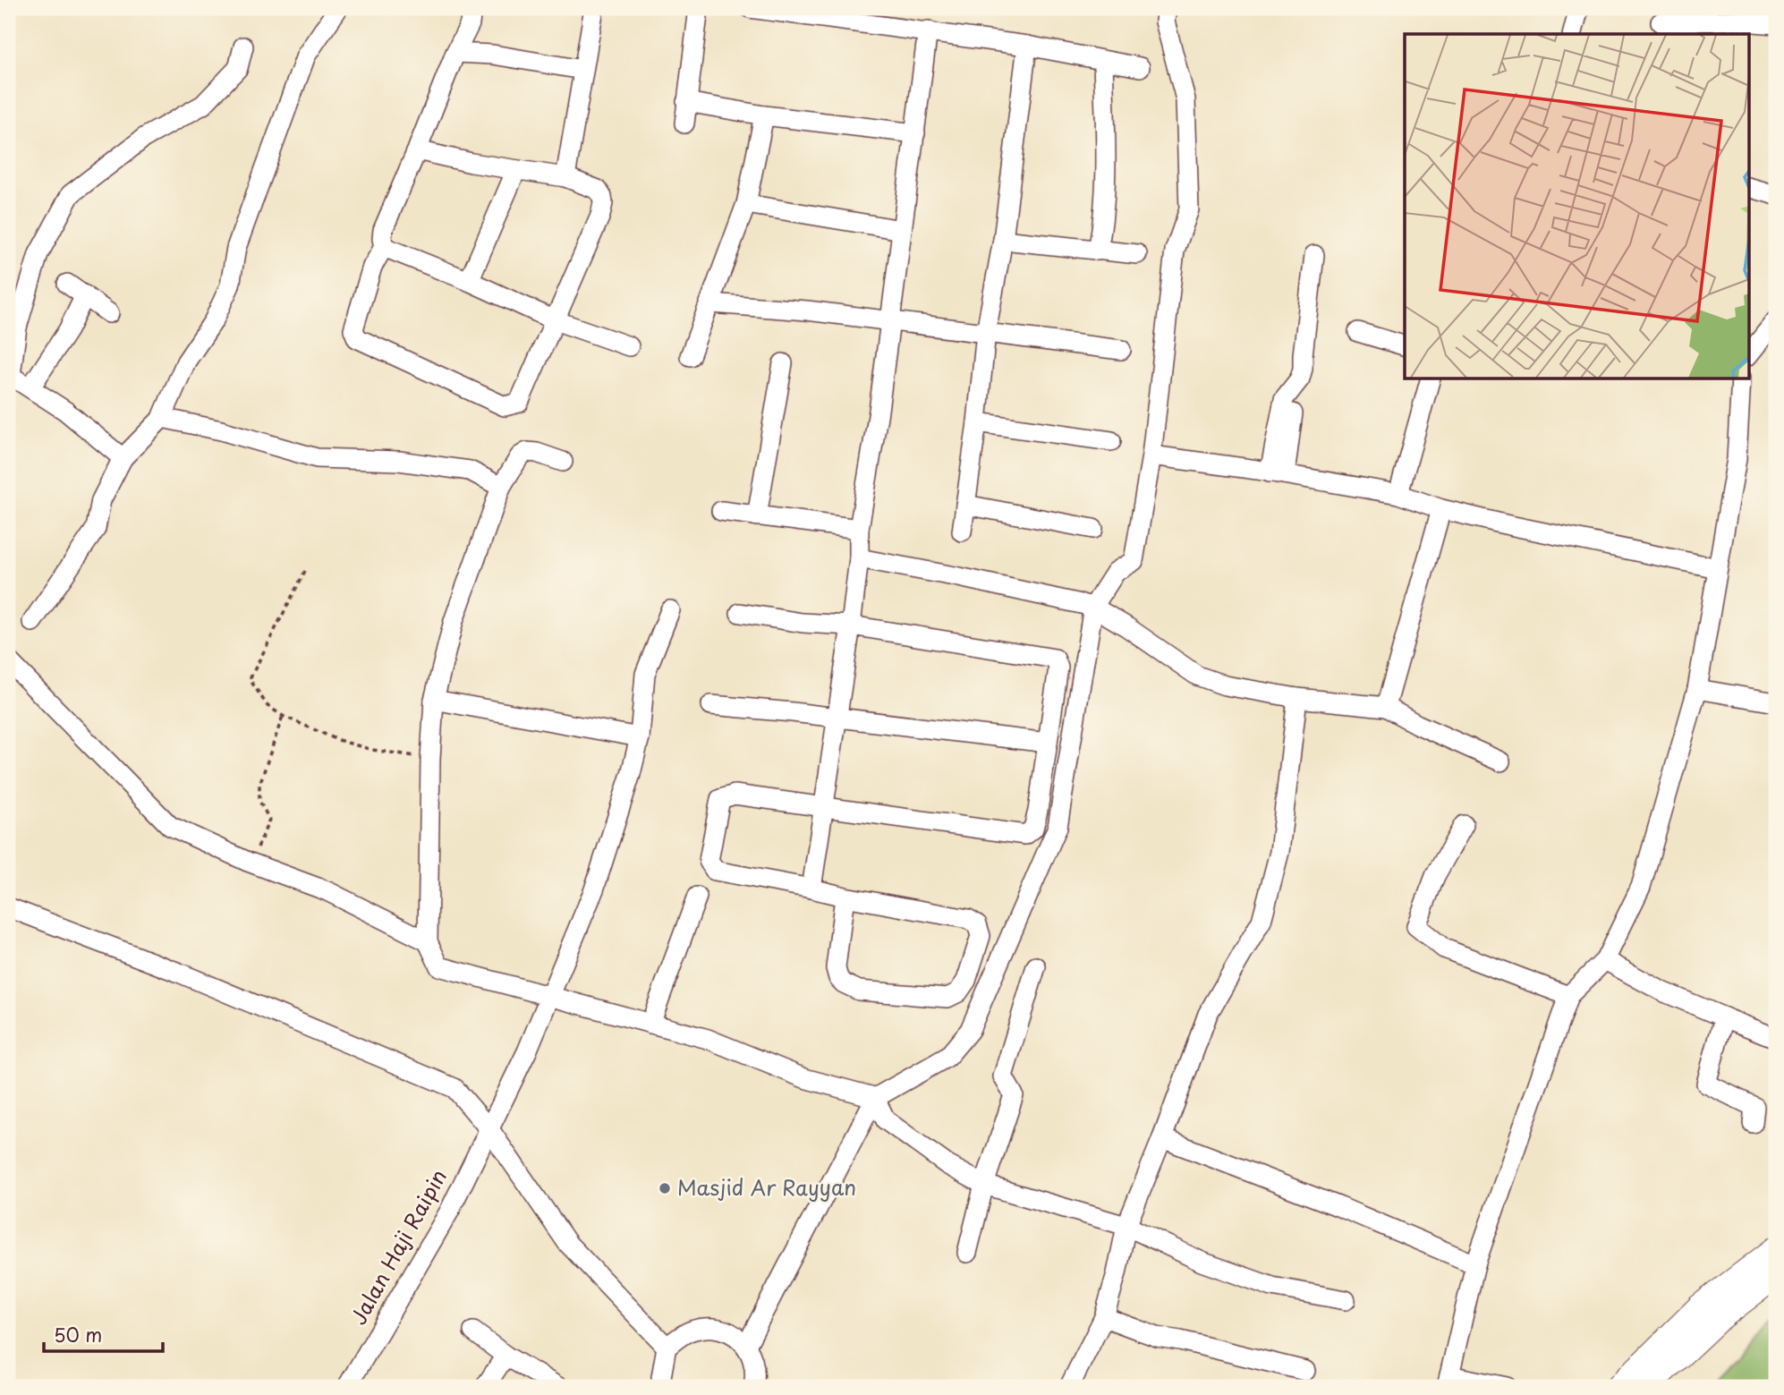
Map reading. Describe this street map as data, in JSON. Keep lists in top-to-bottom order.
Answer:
{
  "streets": {
    "street": ["Jalan Haji Raipin"]
  },
  "places": ["Masjid Ar Rayyan"],
  "scale_bar": "50 m"
}
